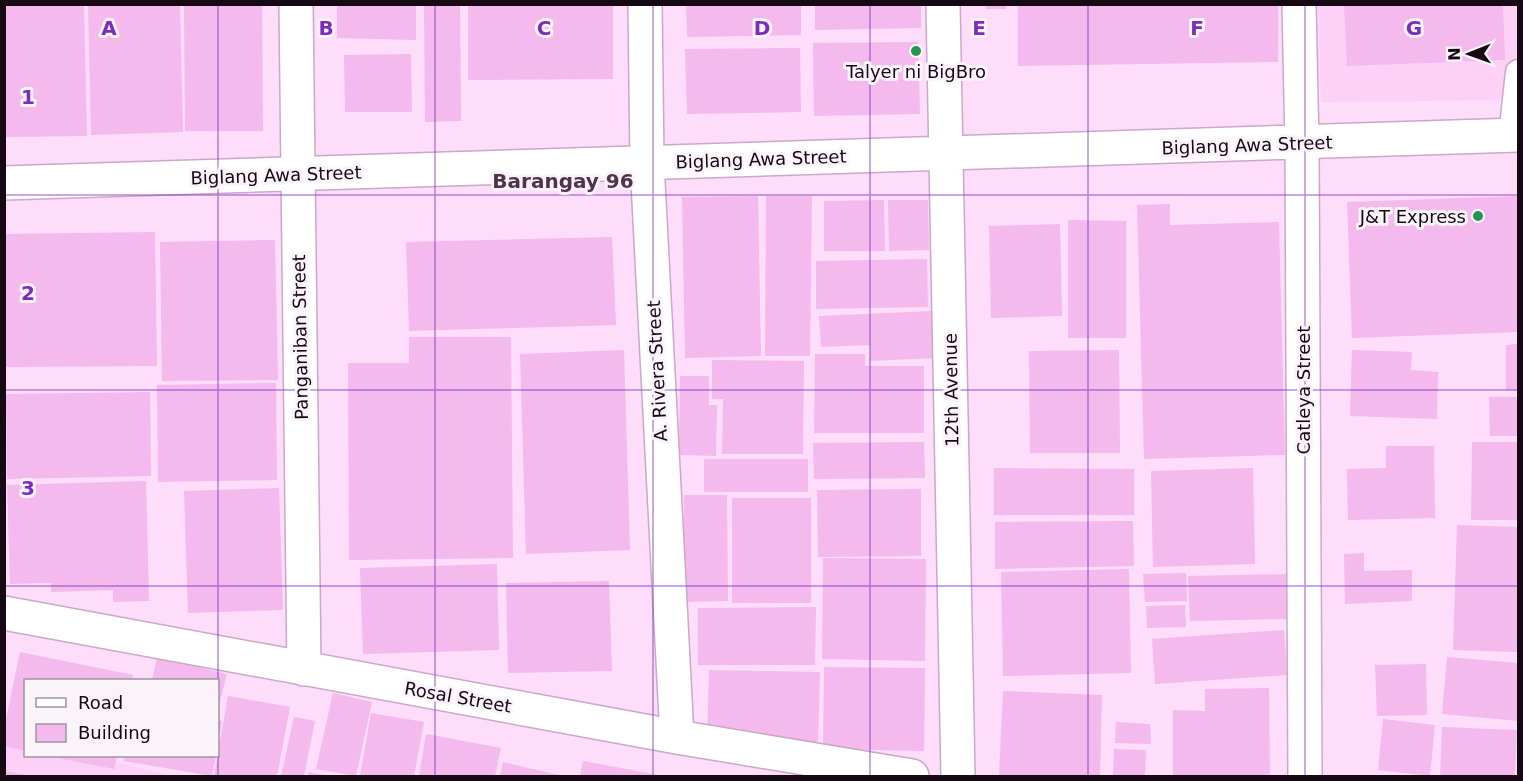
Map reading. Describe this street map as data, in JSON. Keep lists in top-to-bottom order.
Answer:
{
  "streets": {
    "street": [
      "Biglang Awa Street",
      "Panganiban Street",
      "A. Rivera Street",
      "12th Avenue",
      "Catleya Street",
      "Rosal Street"
    ]
  },
  "crossings": [
    ["Biglang Awa Street", "Panganiban Street"],
    ["Biglang Awa Street", "A. Rivera Street"],
    ["Biglang Awa Street", "12th Avenue"],
    ["Biglang Awa Street", "Catleya Street"],
    ["Panganiban Street", "Rosal Street"],
    ["A. Rivera Street", "Rosal Street"]
  ],
  "districts": ["Barangay 96"],
  "places": ["Talyer ni BigBro", "J&T Express"],
  "legend": ["Road", "Building"],
  "north": "left",
  "grid": {
    "columns": [
      "A",
      "B",
      "C",
      "D",
      "E",
      "F",
      "G"
    ],
    "rows": ["1", "2", "3"]
  }
}
